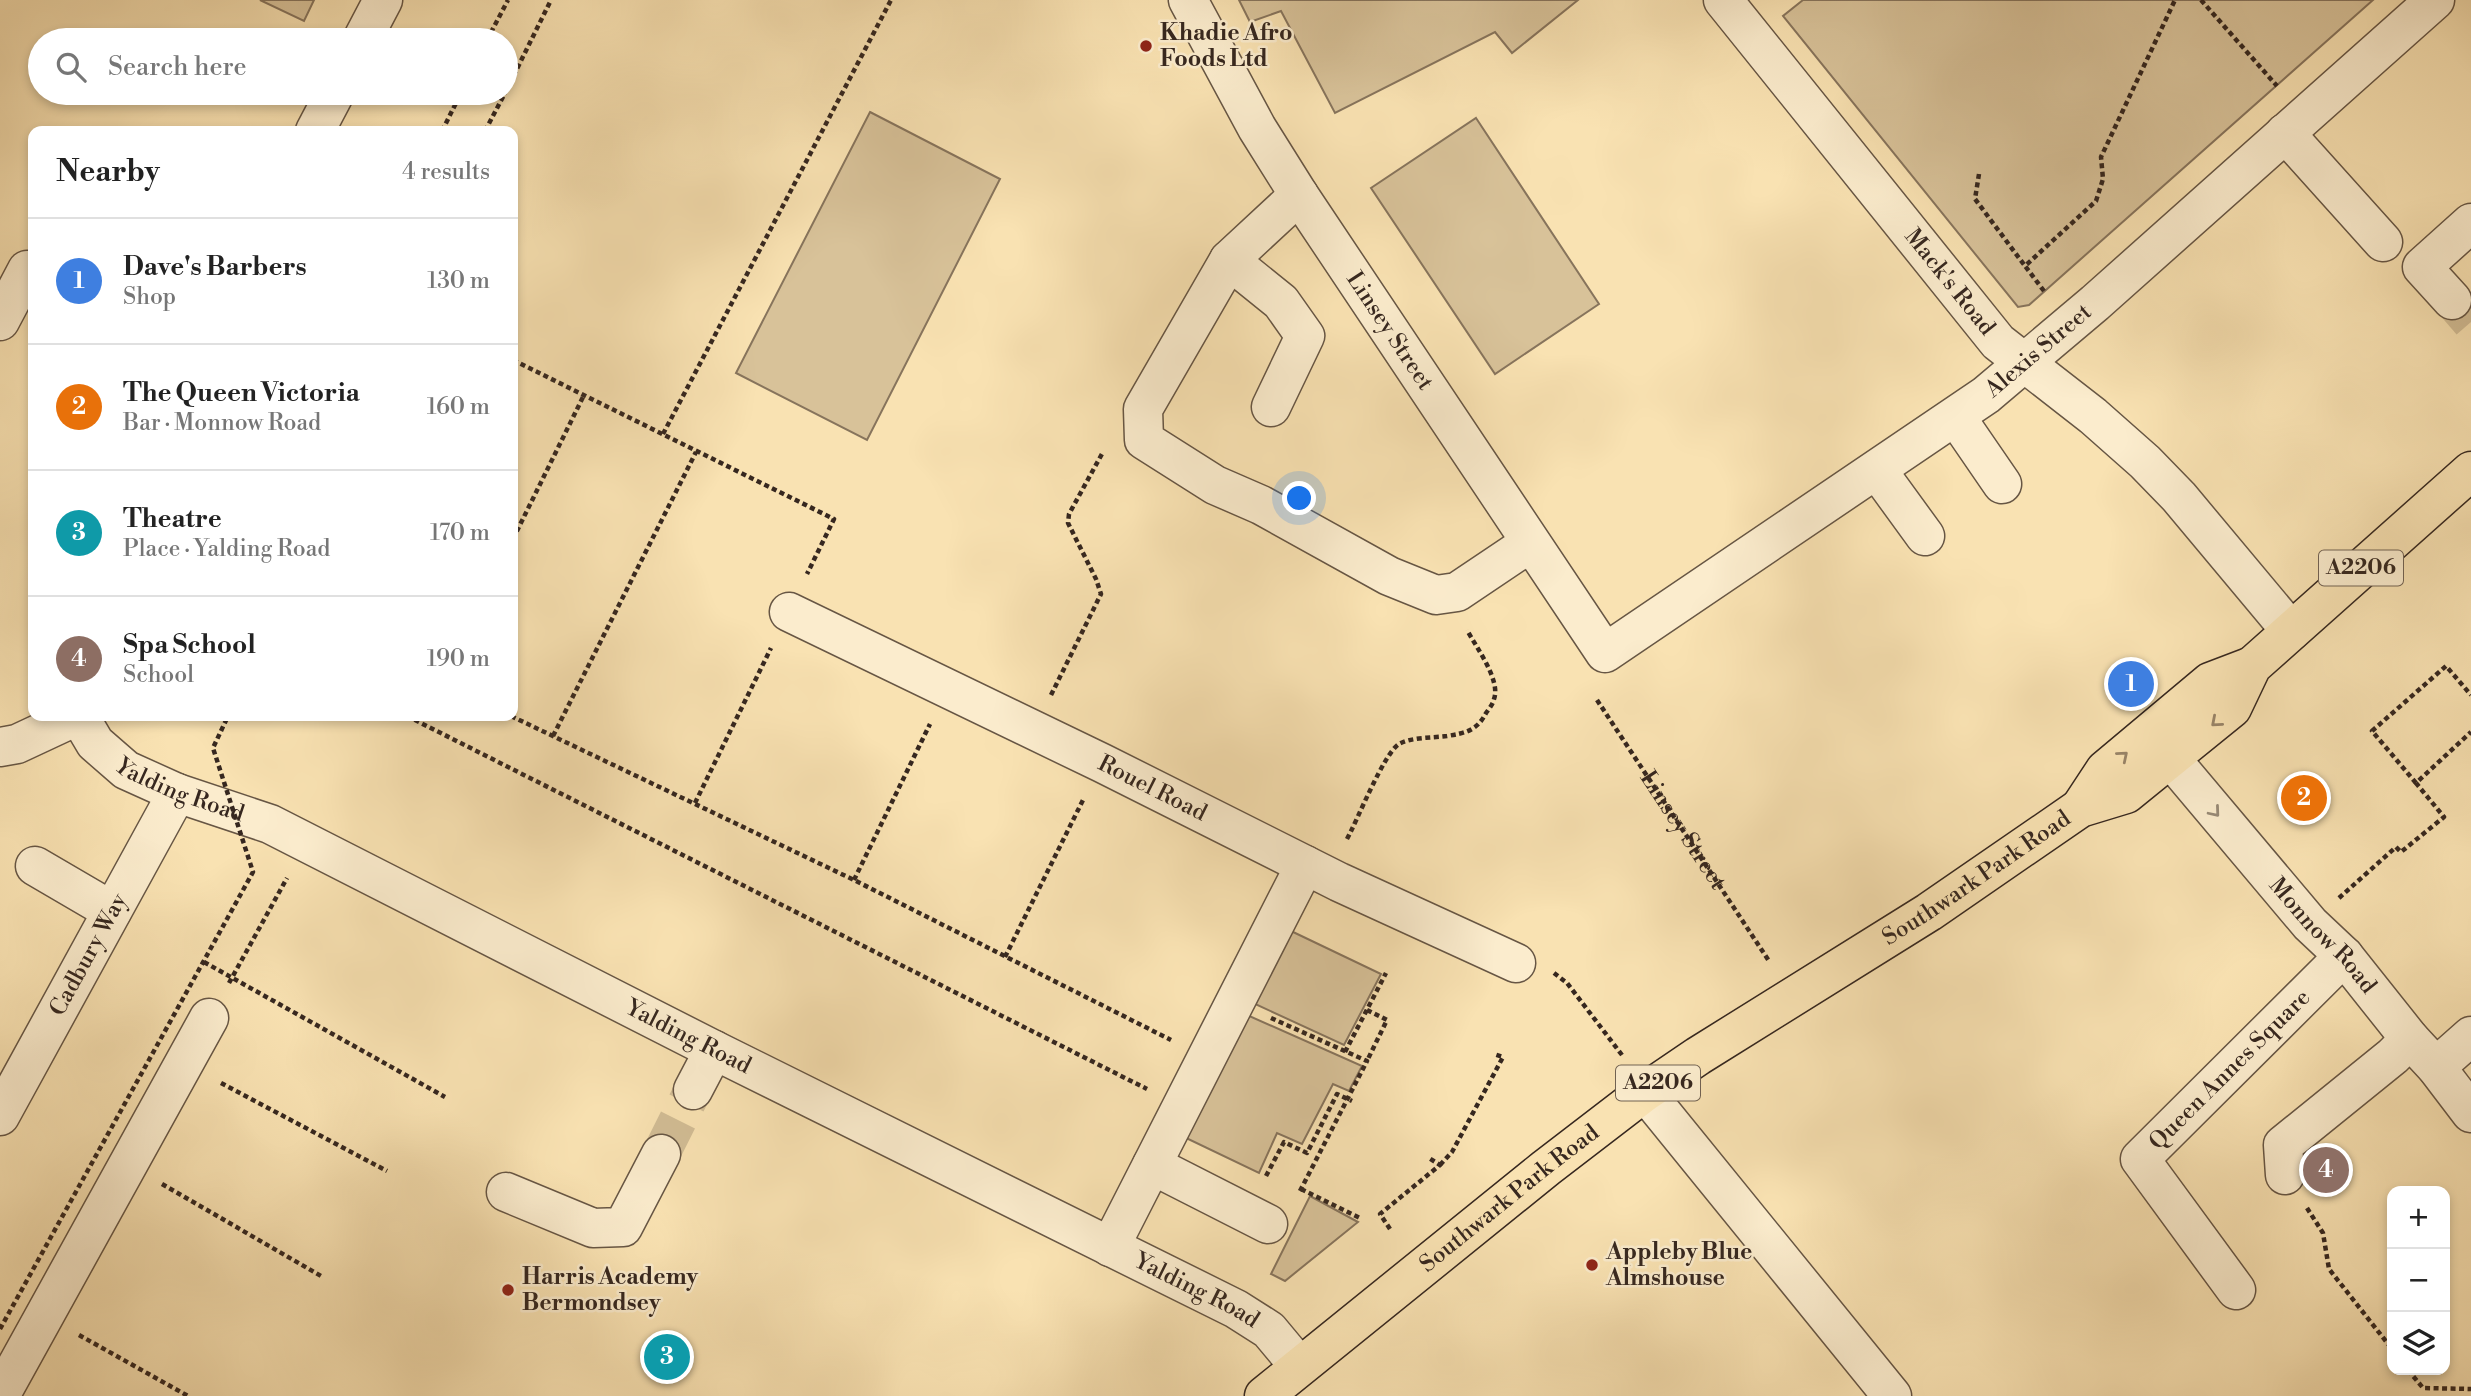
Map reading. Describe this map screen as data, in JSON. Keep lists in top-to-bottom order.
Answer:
{
  "streets": {
    "main road": ["A2206", "Southwark Park Road"],
    "street": [
      "Mack's Road",
      "Linsey Street",
      "Alexis Street",
      "Yalding Road",
      "Rouel Road",
      "Monnow Road",
      "Cadbury Way",
      "Queen Annes Square"
    ]
  },
  "crossings": [
    ["Mack's Road", "Alexis Street"],
    ["Mack's Road", "Southwark Park Road"],
    ["Linsey Street", "Alexis Street"],
    ["Yalding Road", "Southwark Park Road"],
    ["Yalding Road", "Cadbury Way"],
    ["Southwark Park Road", "Monnow Road"],
    ["Monnow Road", "Queen Annes Square"]
  ],
  "one_way": ["Monnow Road"],
  "places": ["Khadie Afro Foods Ltd", "Appleby Blue Almshouse", "Harris Academy Bermondsey"],
  "page": {
    "search": "Search here",
    "heading": ["Nearby", "4 results"],
    "list": [
      {
        "mark": "1",
        "name": "Dave's Barbers",
        "note": "Shop",
        "value": "130 m"
      },
      {
        "mark": "2",
        "name": "The Queen Victoria",
        "note": "Bar · Monnow Road",
        "value": "160 m"
      },
      {
        "mark": "3",
        "name": "Theatre",
        "note": "Place · Yalding Road",
        "value": "170 m"
      },
      {
        "mark": "4",
        "name": "Spa School",
        "note": "School",
        "value": "190 m"
      }
    ],
    "pins": [
      "1",
      "2",
      "4",
      "3"
    ],
    "map_buttons": ["+", "−"]
  }
}
